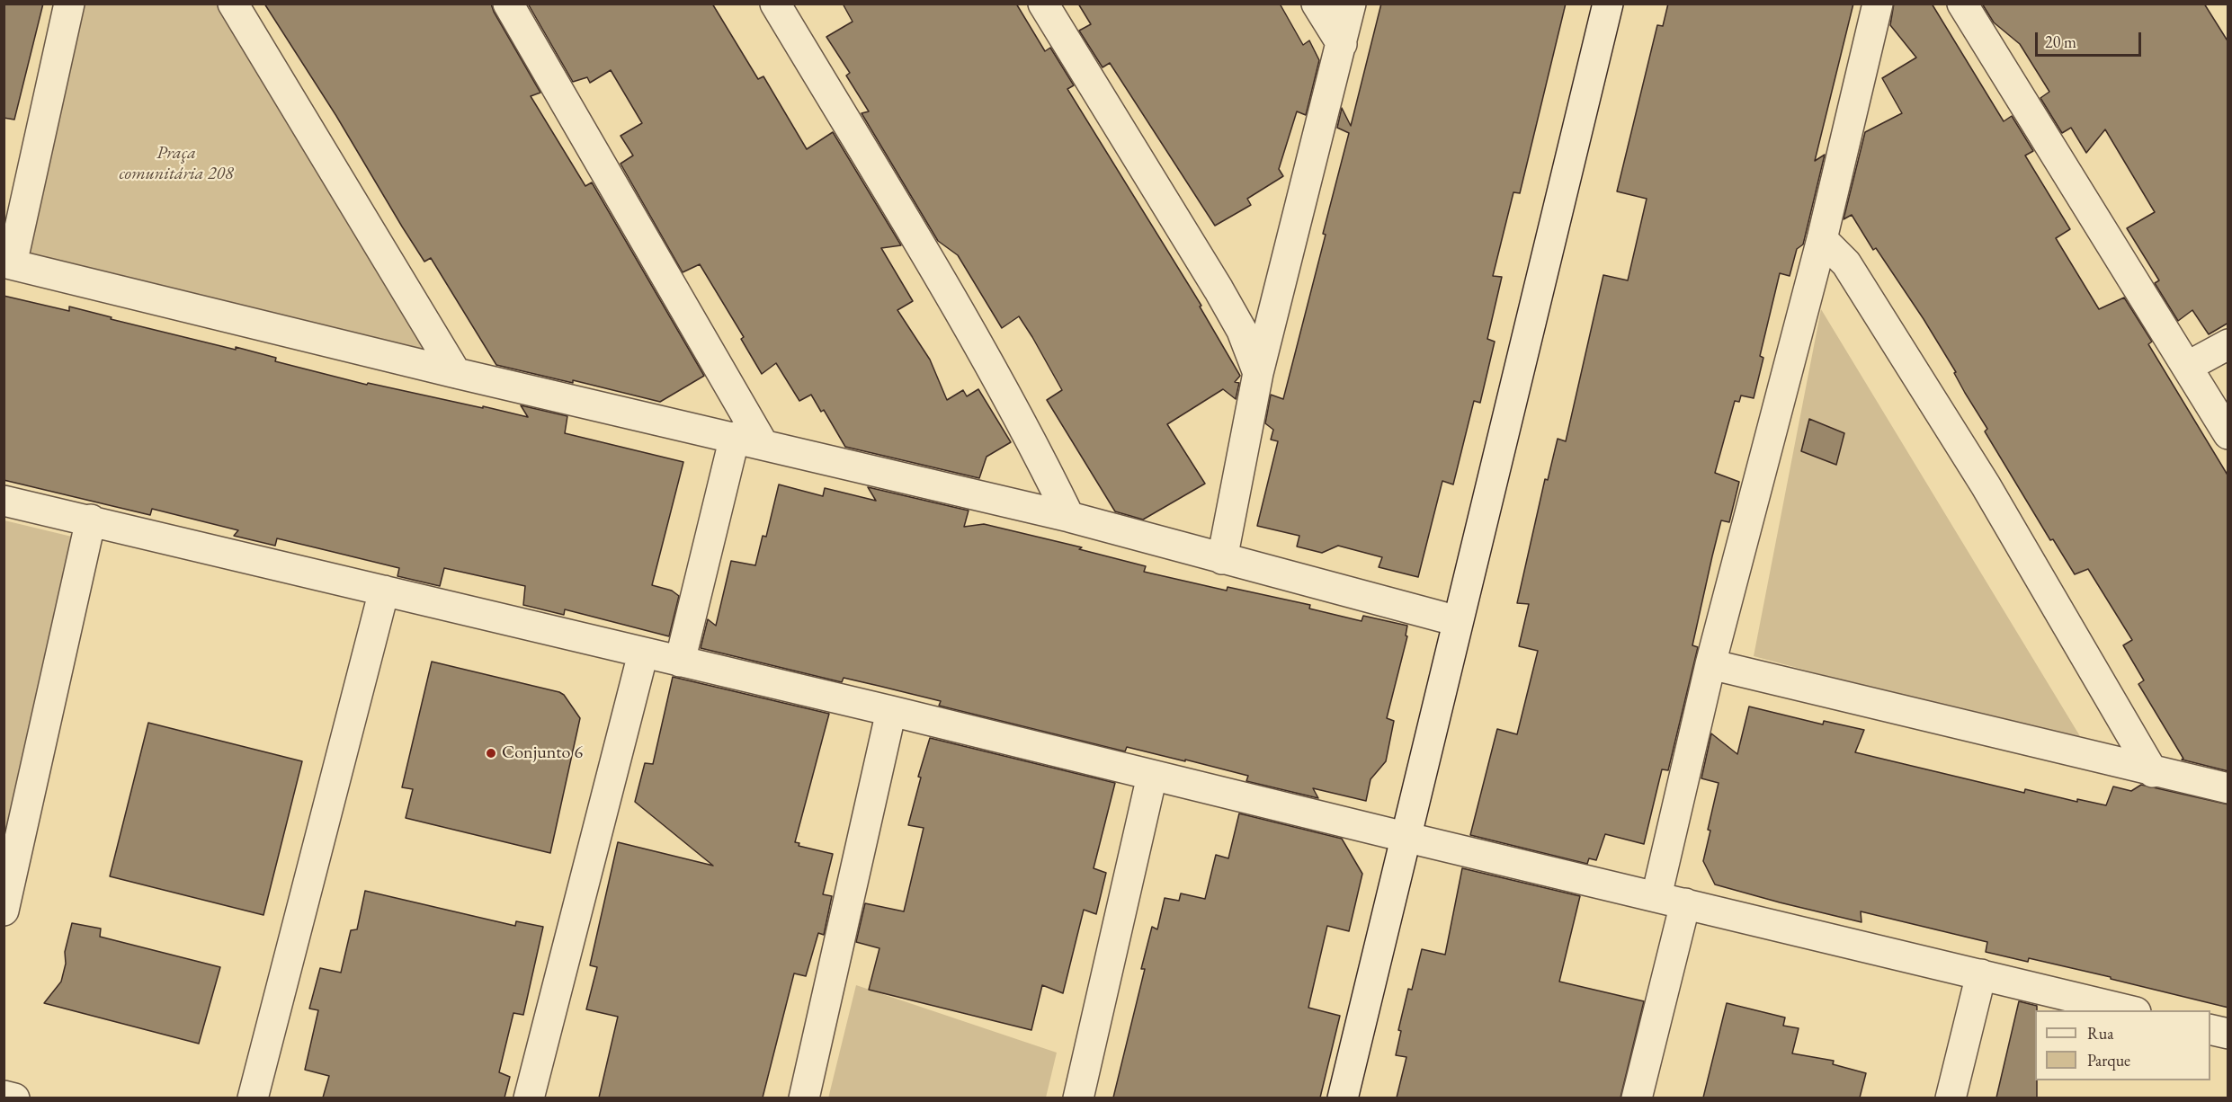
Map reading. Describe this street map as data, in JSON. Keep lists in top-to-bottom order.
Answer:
{
  "parks": ["Praça comunitária 208"],
  "places": ["Conjunto 6"],
  "legend": ["Rua", "Parque"],
  "scale_bar": "20 m"
}
